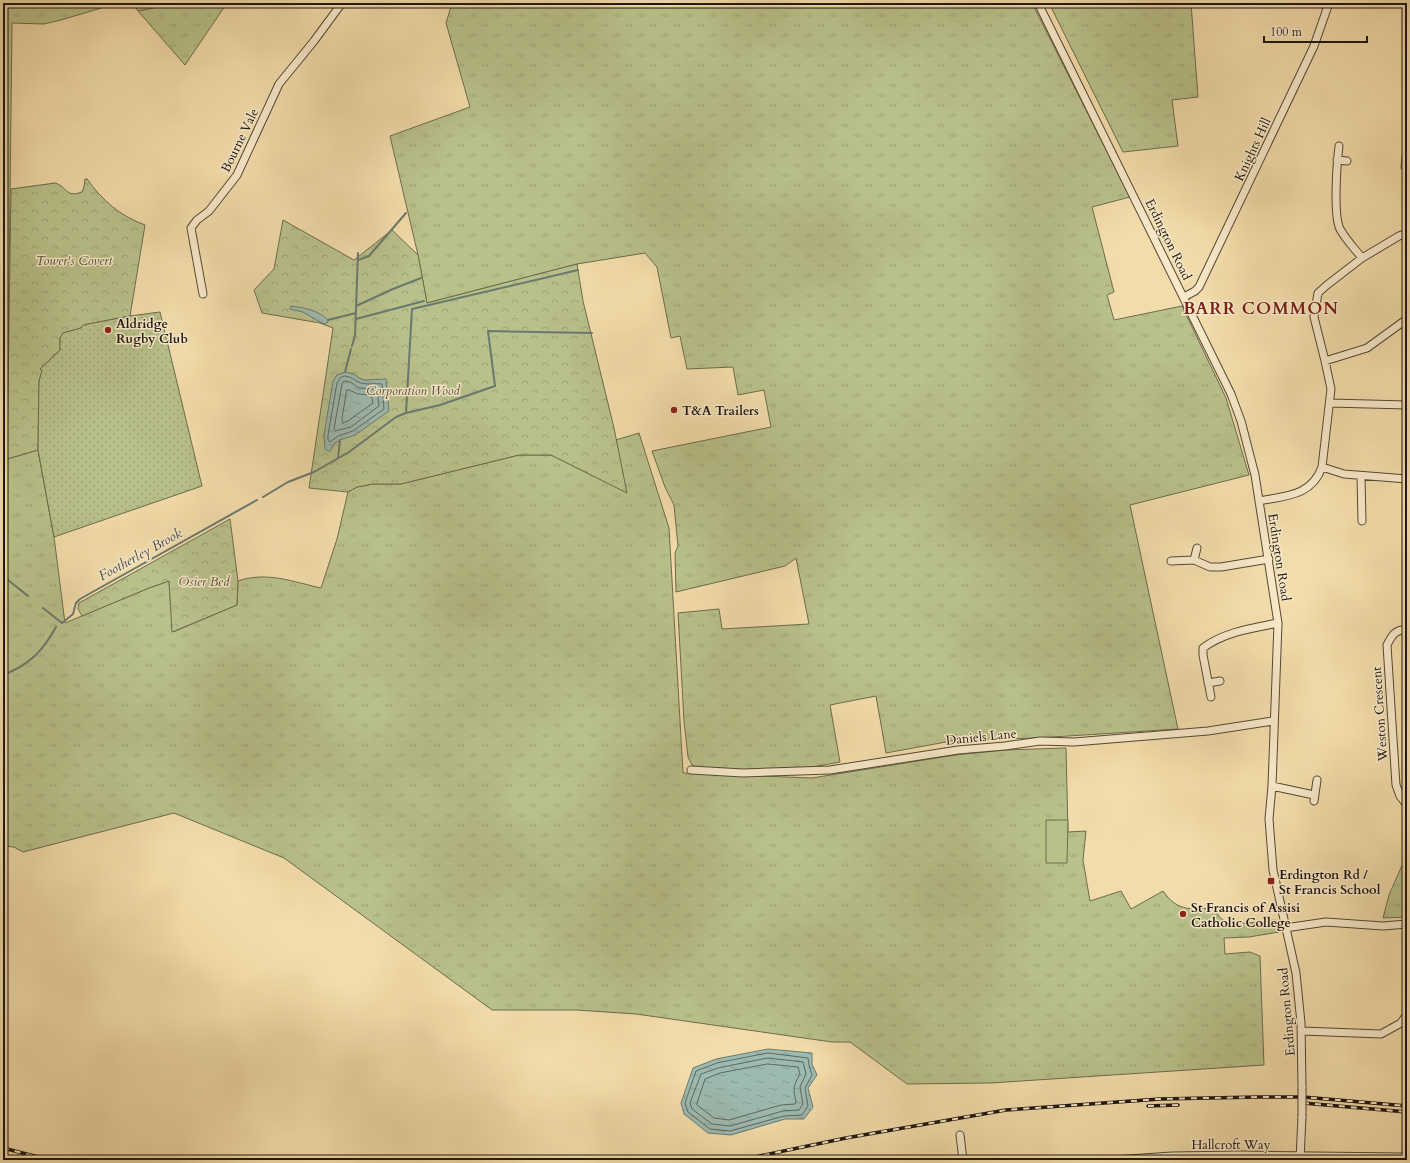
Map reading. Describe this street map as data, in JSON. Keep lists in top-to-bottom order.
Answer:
{
  "streets": {
    "street": [
      "Bourne Vale",
      "Knights Hill",
      "Erdington Road",
      "Weston Crescent",
      "Daniels Lane",
      "Hallcroft Way"
    ]
  },
  "crossings": [
    ["Knights Hill", "Erdington Road"],
    ["Erdington Road", "Daniels Lane"],
    ["Erdington Road", "Hallcroft Way"]
  ],
  "districts": ["BARR COMMON"],
  "water": ["Footherley Brook"],
  "parks": ["Tower's Covert", "Corporation Wood", "Osier Bed"],
  "places": {
    "other": ["Aldridge Rugby Club", "T&A Trailers", "St Francis of Assisi Catholic College"],
    "transit": ["Erdington Rd / St Francis School"]
  },
  "scale_bar": "100 m"
}
